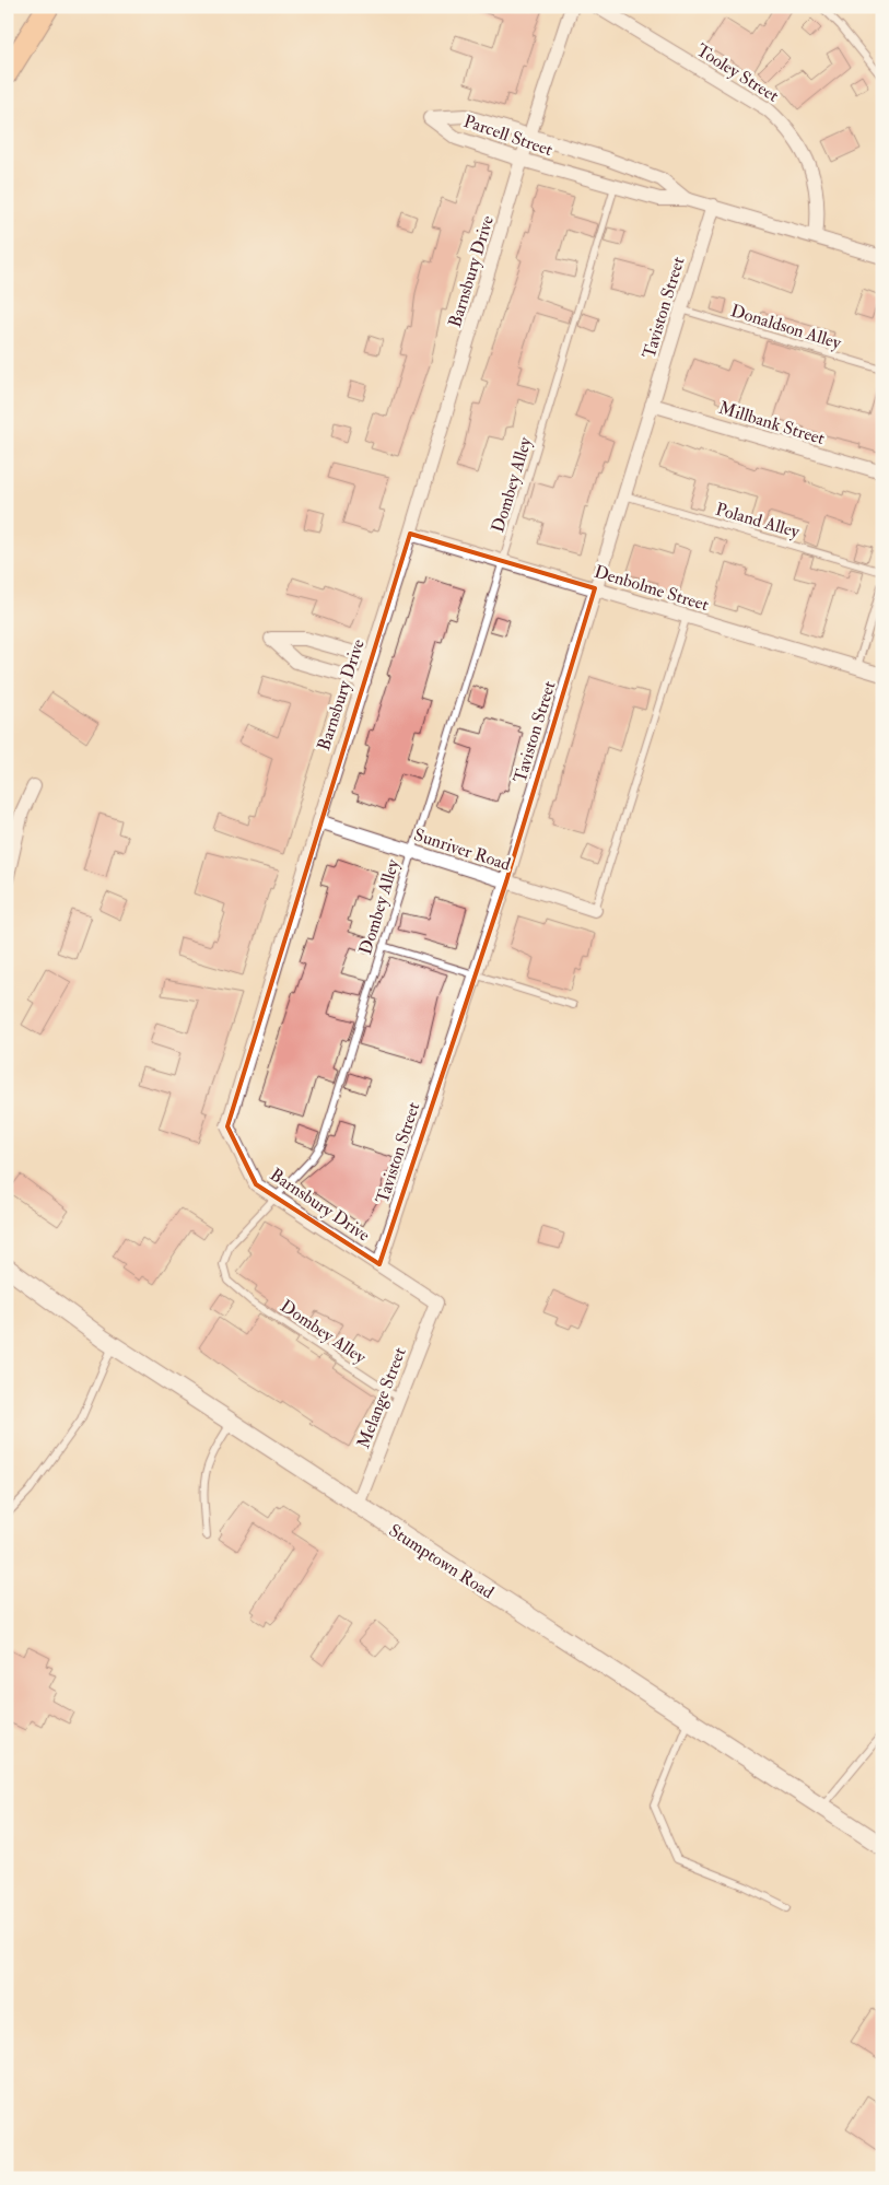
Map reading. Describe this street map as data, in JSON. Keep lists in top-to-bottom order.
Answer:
{
  "streets": {
    "street": [
      "Tooley Street",
      "Parcell Street",
      "Barnsbury Drive",
      "Taviston Street",
      "Millbank Street",
      "Denbolme Street",
      "Sunriver Road",
      "Melange Street",
      "Stumptown Road"
    ],
    "lane": ["Donaldson Alley", "Dombey Alley", "Poland Alley"]
  },
  "crossings": [
    ["Tooley Street", "Parcell Street"],
    ["Parcell Street", "Barnsbury Drive"],
    ["Parcell Street", "Taviston Street"],
    ["Parcell Street", "Dombey Alley"],
    ["Barnsbury Drive", "Taviston Street"],
    ["Barnsbury Drive", "Dombey Alley"],
    ["Barnsbury Drive", "Denbolme Street"],
    ["Barnsbury Drive", "Sunriver Road"],
    ["Barnsbury Drive", "Melange Street"],
    ["Taviston Street", "Donaldson Alley"],
    ["Taviston Street", "Millbank Street"],
    ["Taviston Street", "Poland Alley"],
    ["Taviston Street", "Denbolme Street"],
    ["Taviston Street", "Sunriver Road"],
    ["Dombey Alley", "Denbolme Street"],
    ["Dombey Alley", "Sunriver Road"],
    ["Dombey Alley", "Melange Street"],
    ["Melange Street", "Stumptown Road"]
  ]
}
